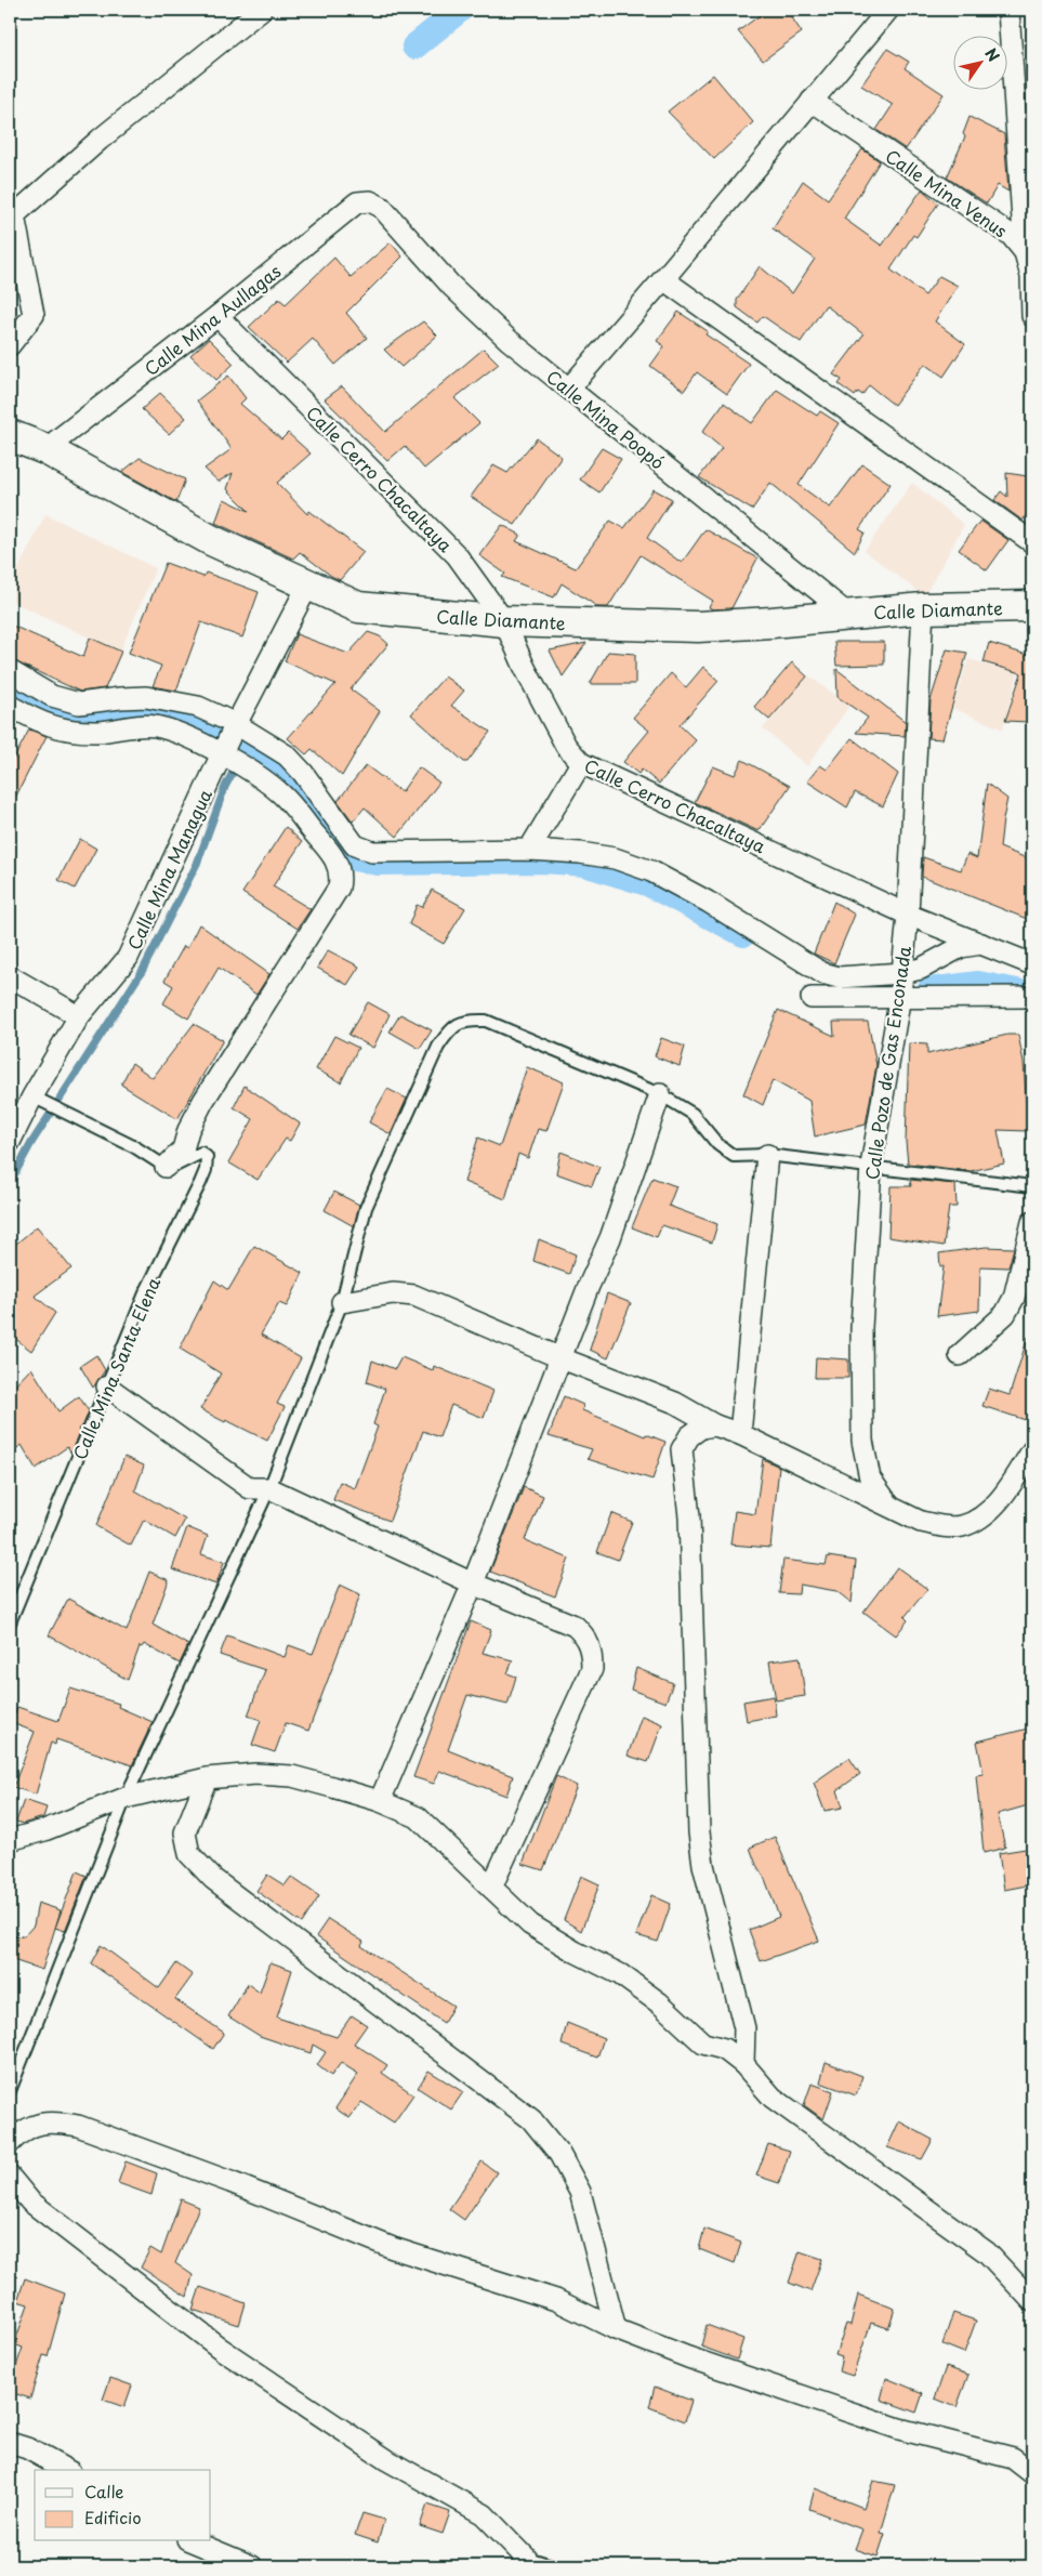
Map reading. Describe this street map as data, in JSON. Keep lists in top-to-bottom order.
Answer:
{
  "streets": {
    "street": [
      "Calle Mina Venus",
      "Calle Mina Aullagas",
      "Calle Mina Poopó",
      "Calle Cerro Chacaltaya",
      "Calle Diamante",
      "Calle Mina Managua",
      "Calle Pozo de Gas Enconada"
    ],
    "lane": ["Calle Mina Santa Elena"]
  },
  "crossings": [
    ["Calle Mina Aullagas", "Calle Mina Poopó"],
    ["Calle Mina Aullagas", "Calle Cerro Chacaltaya"],
    ["Calle Mina Aullagas", "Calle Diamante"],
    ["Calle Mina Poopó", "Calle Diamante"],
    ["Calle Cerro Chacaltaya", "Calle Diamante"],
    ["Calle Cerro Chacaltaya", "Calle Pozo de Gas Enconada"],
    ["Calle Diamante", "Calle Mina Managua"],
    ["Calle Diamante", "Calle Pozo de Gas Enconada"]
  ],
  "legend": ["Calle", "Edificio"],
  "north": "top right"
}
